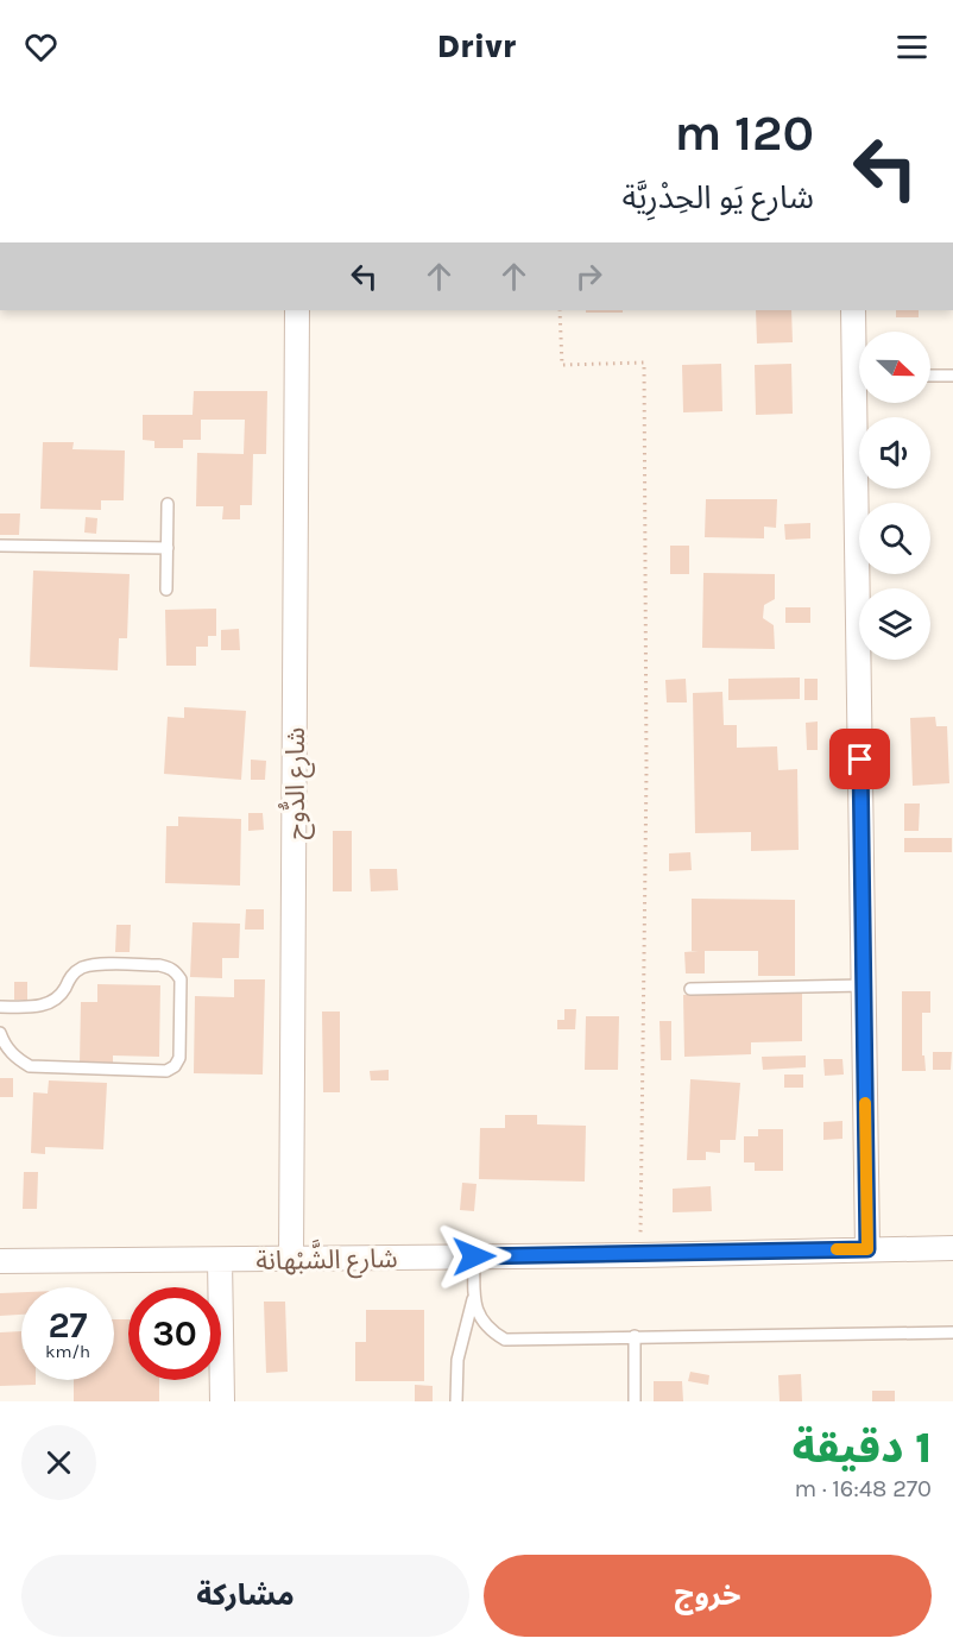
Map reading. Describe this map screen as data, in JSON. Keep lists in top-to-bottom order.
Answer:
{
  "streets": {
    "street": ["شارع الدُّوح", "شارع الشَّبْهانة"]
  },
  "crossings": [
    ["شارع الدُّوح", "شارع الشَّبْهانة"]
  ],
  "north": "right",
  "page": {
    "header": "Drivr",
    "turn": ["120 m", "شارع يَو الحِدْرِيَّة"],
    "speed": "27 km/h",
    "limit": "30",
    "heading": ["1 دقيقة", "270 m · 16:48"],
    "buttons": ["خروج", "مشاركة"]
  }
}
